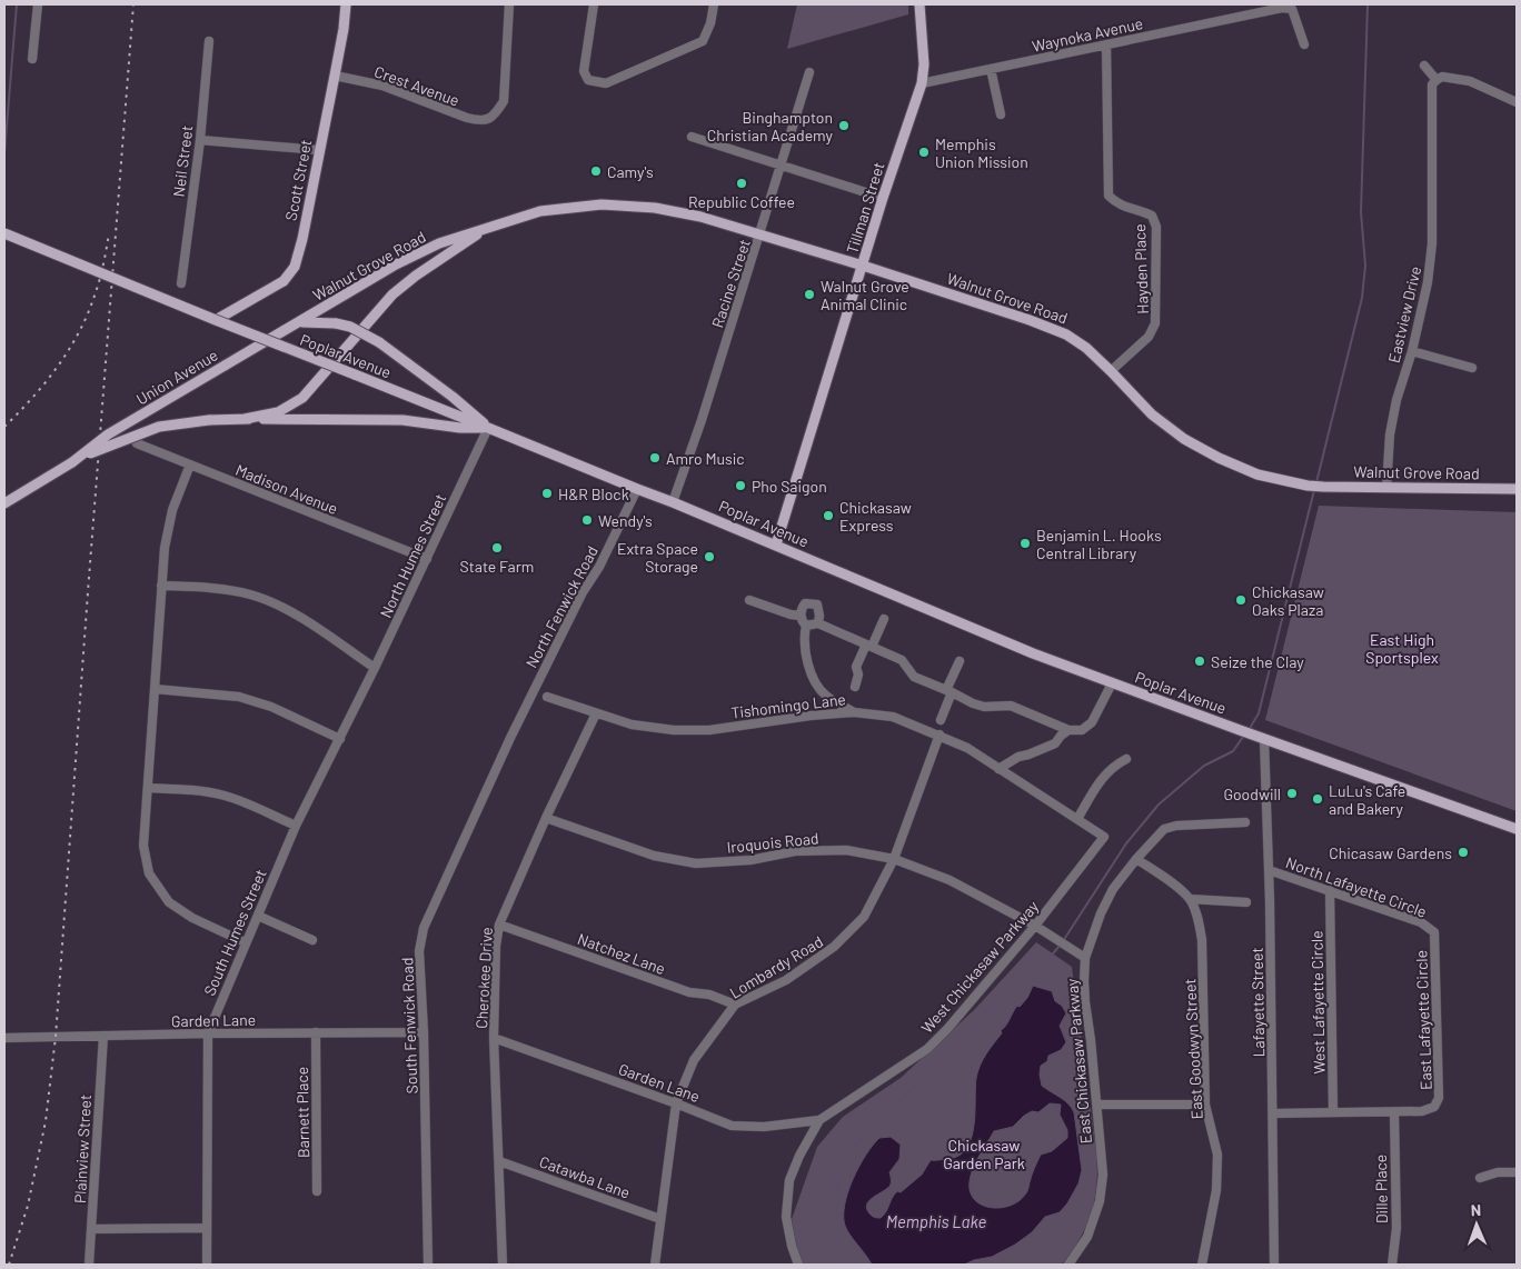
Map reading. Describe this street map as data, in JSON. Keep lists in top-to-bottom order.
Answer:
{
  "streets": {
    "main road": [
      "Scott Street",
      "Tillman Street",
      "Walnut Grove Road",
      "Poplar Avenue",
      "Union Avenue"
    ],
    "street": [
      "Waynoka Avenue",
      "Crest Avenue",
      "Neil Street",
      "Hayden Place",
      "Racine Street",
      "Eastview Drive",
      "Madison Avenue",
      "North Humes Street",
      "North Fenwick Road",
      "Tishomingo Lane",
      "Iroquois Road",
      "North Lafayette Circle",
      "South Humes Street",
      "Natchez Lane",
      "Lombardy Road",
      "West Chickasaw Parkway",
      "Cherokee Drive",
      "Lafayette Street",
      "West Lafayette Circle",
      "Garden Lane",
      "East Lafayette Circle",
      "South Fenwick Road",
      "East Goodwyn Street",
      "East Chickasaw Parkway",
      "Barnett Place",
      "Plainview Street",
      "Catawba Lane",
      "Dille Place"
    ]
  },
  "crossings": [
    ["Waynoka Avenue", "Tillman Street"],
    ["Waynoka Avenue", "Hayden Place"],
    ["Crest Avenue", "Scott Street"],
    ["Scott Street", "Poplar Avenue"],
    ["Tillman Street", "Walnut Grove Road"],
    ["Tillman Street", "Poplar Avenue"],
    ["Walnut Grove Road", "Hayden Place"],
    ["Walnut Grove Road", "Racine Street"],
    ["Walnut Grove Road", "Eastview Drive"],
    ["Walnut Grove Road", "Union Avenue"],
    ["Racine Street", "Poplar Avenue"],
    ["Poplar Avenue", "North Humes Street"],
    ["Poplar Avenue", "North Fenwick Road"],
    ["Poplar Avenue", "Lafayette Street"],
    ["Madison Avenue", "North Humes Street"],
    ["North Humes Street", "South Humes Street"],
    ["North Fenwick Road", "South Fenwick Road"],
    ["Tishomingo Lane", "Lombardy Road"],
    ["Tishomingo Lane", "West Chickasaw Parkway"],
    ["Tishomingo Lane", "Cherokee Drive"],
    ["Iroquois Road", "Lombardy Road"],
    ["Iroquois Road", "West Chickasaw Parkway"],
    ["Iroquois Road", "Cherokee Drive"],
    ["Iroquois Road", "East Chickasaw Parkway"],
    ["North Lafayette Circle", "Lafayette Street"],
    ["North Lafayette Circle", "West Lafayette Circle"],
    ["North Lafayette Circle", "East Lafayette Circle"],
    ["South Humes Street", "Garden Lane"],
    ["Natchez Lane", "Lombardy Road"],
    ["Natchez Lane", "Cherokee Drive"],
    ["Lombardy Road", "Garden Lane"],
    ["Lombardy Road", "Catawba Lane"],
    ["West Chickasaw Parkway", "Garden Lane"],
    ["Cherokee Drive", "Garden Lane"],
    ["Cherokee Drive", "Catawba Lane"],
    ["Garden Lane", "South Fenwick Road"],
    ["Garden Lane", "Barnett Place"],
    ["Garden Lane", "Plainview Street"],
    ["East Lafayette Circle", "Dille Place"]
  ],
  "water": ["Memphis Lake"],
  "parks": ["East High Sportsplex", "Chickasaw Garden Park"],
  "places": [
    "Binghampton Christian Academy",
    "Memphis Union Mission",
    "Camy's",
    "Republic Coffee",
    "Walnut Grove Animal Clinic",
    "Amro Music",
    "Pho Saigon",
    "H&R Block",
    "Chickasaw Express",
    "Wendy's",
    "Benjamin L. Hooks Central Library",
    "State Farm",
    "Extra Space Storage",
    "Chickasaw Oaks Plaza",
    "Seize the Clay",
    "Goodwill",
    "LuLu's Cafe and Bakery",
    "Chicasaw Gardens"
  ],
  "north": "top"
}
